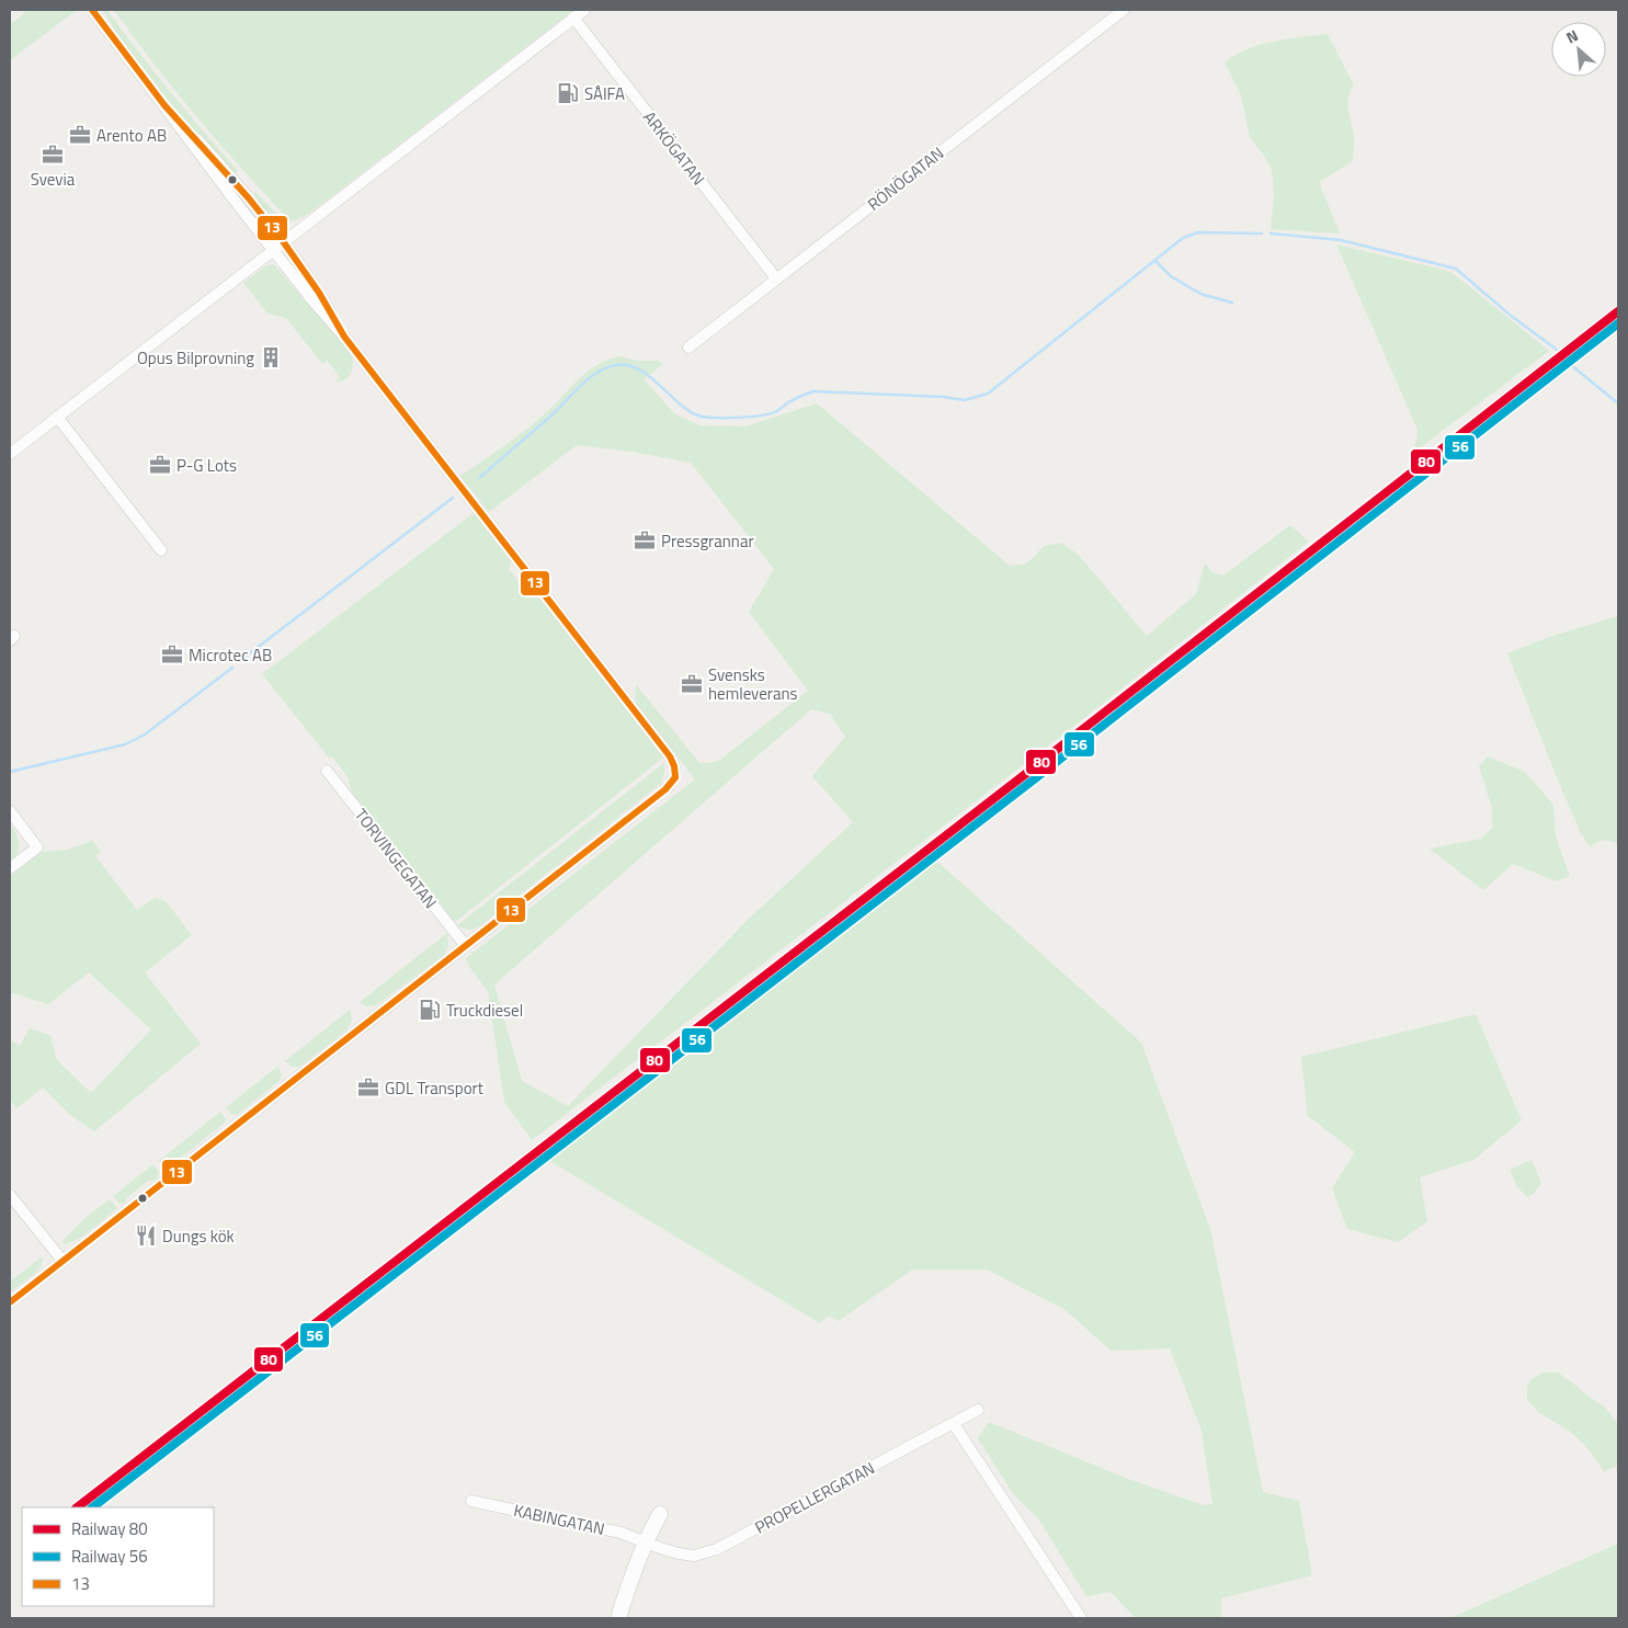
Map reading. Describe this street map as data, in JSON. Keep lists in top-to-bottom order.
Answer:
{
  "streets": {
    "street": [
      "ARKÖGATAN",
      "RÖNÖGATAN",
      "TORVINGEGATAN",
      "PROPELLERGATAN",
      "KABINGATAN"
    ]
  },
  "crossings": [
    ["ARKÖGATAN", "RÖNÖGATAN"],
    ["PROPELLERGATAN", "KABINGATAN"]
  ],
  "places": {
    "fuel station": ["SÅIFA", "Truckdiesel"],
    "office": [
      "Arento AB",
      "Svevia",
      "P-G Lots",
      "Pressgrannar",
      "Microtec AB",
      "Svensks hemleverans",
      "GDL Transport"
    ],
    "building": ["Opus Bilprovning"],
    "restaurant": ["Dungs kök"]
  },
  "lines": ["transit line 13", "rail line 80", "rail line 56"],
  "legend": ["Railway 80", "Railway 56", "13"],
  "north": "top left"
}
